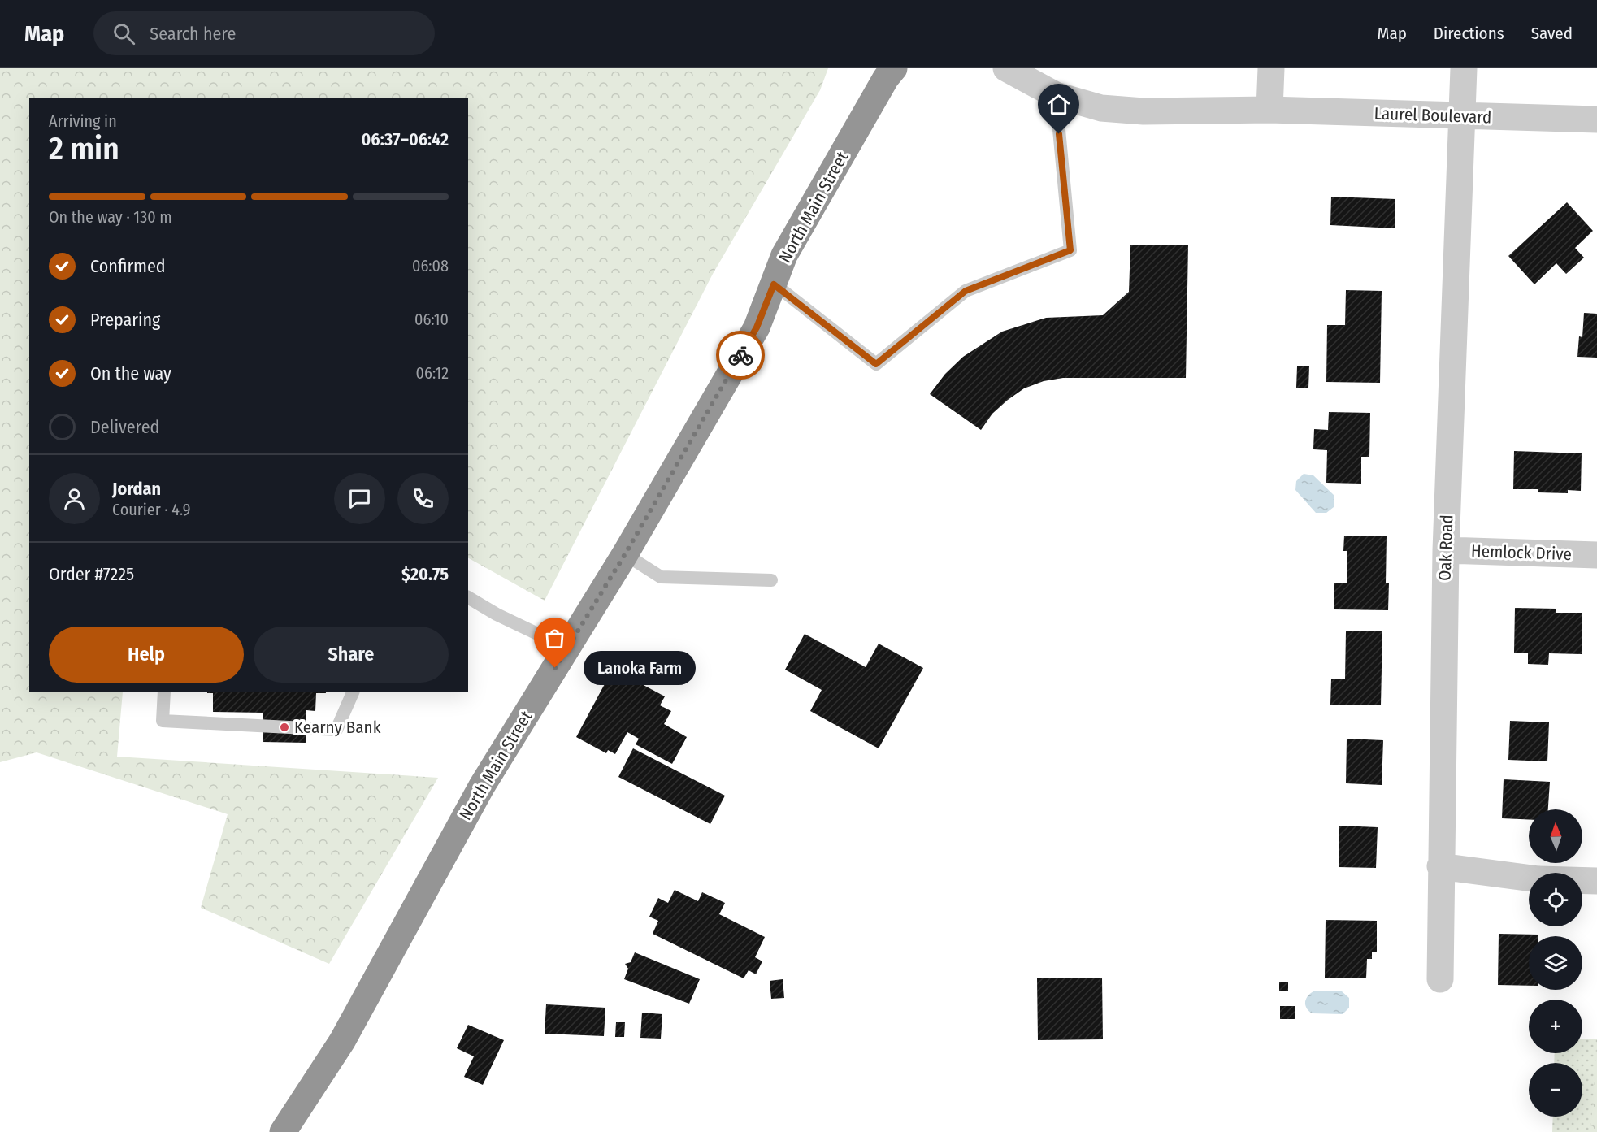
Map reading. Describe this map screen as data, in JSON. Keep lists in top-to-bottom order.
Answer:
{
  "streets": {
    "highway": ["North Main Street"],
    "street": ["Laurel Boulevard", "Oak Road", "Hemlock Drive"]
  },
  "crossings": [
    ["Laurel Boulevard", "Oak Road"],
    ["Oak Road", "Hemlock Drive"]
  ],
  "places": ["Lanoka Farm", "Kearny Bank"],
  "north": "top",
  "page": {
    "header": "Map",
    "search": "Search here",
    "nav": ["Map", "Directions", "Saved"],
    "heading": ["2 min", "Arriving in", "06:37–06:42"],
    "panel": [
      "Jordan",
      "Courier · 4.9",
      "Order #7225",
      "$20.75"
    ],
    "bar": "On the way · 130 m",
    "list": [
      ["Confirmed", "06:08"],
      ["Preparing", "06:10"],
      ["On the way", "06:12"],
      "Delivered"
    ],
    "buttons": ["Help", "Share"],
    "bubble": "Lanoka Farm",
    "map_buttons": ["+", "−"]
  }
}
